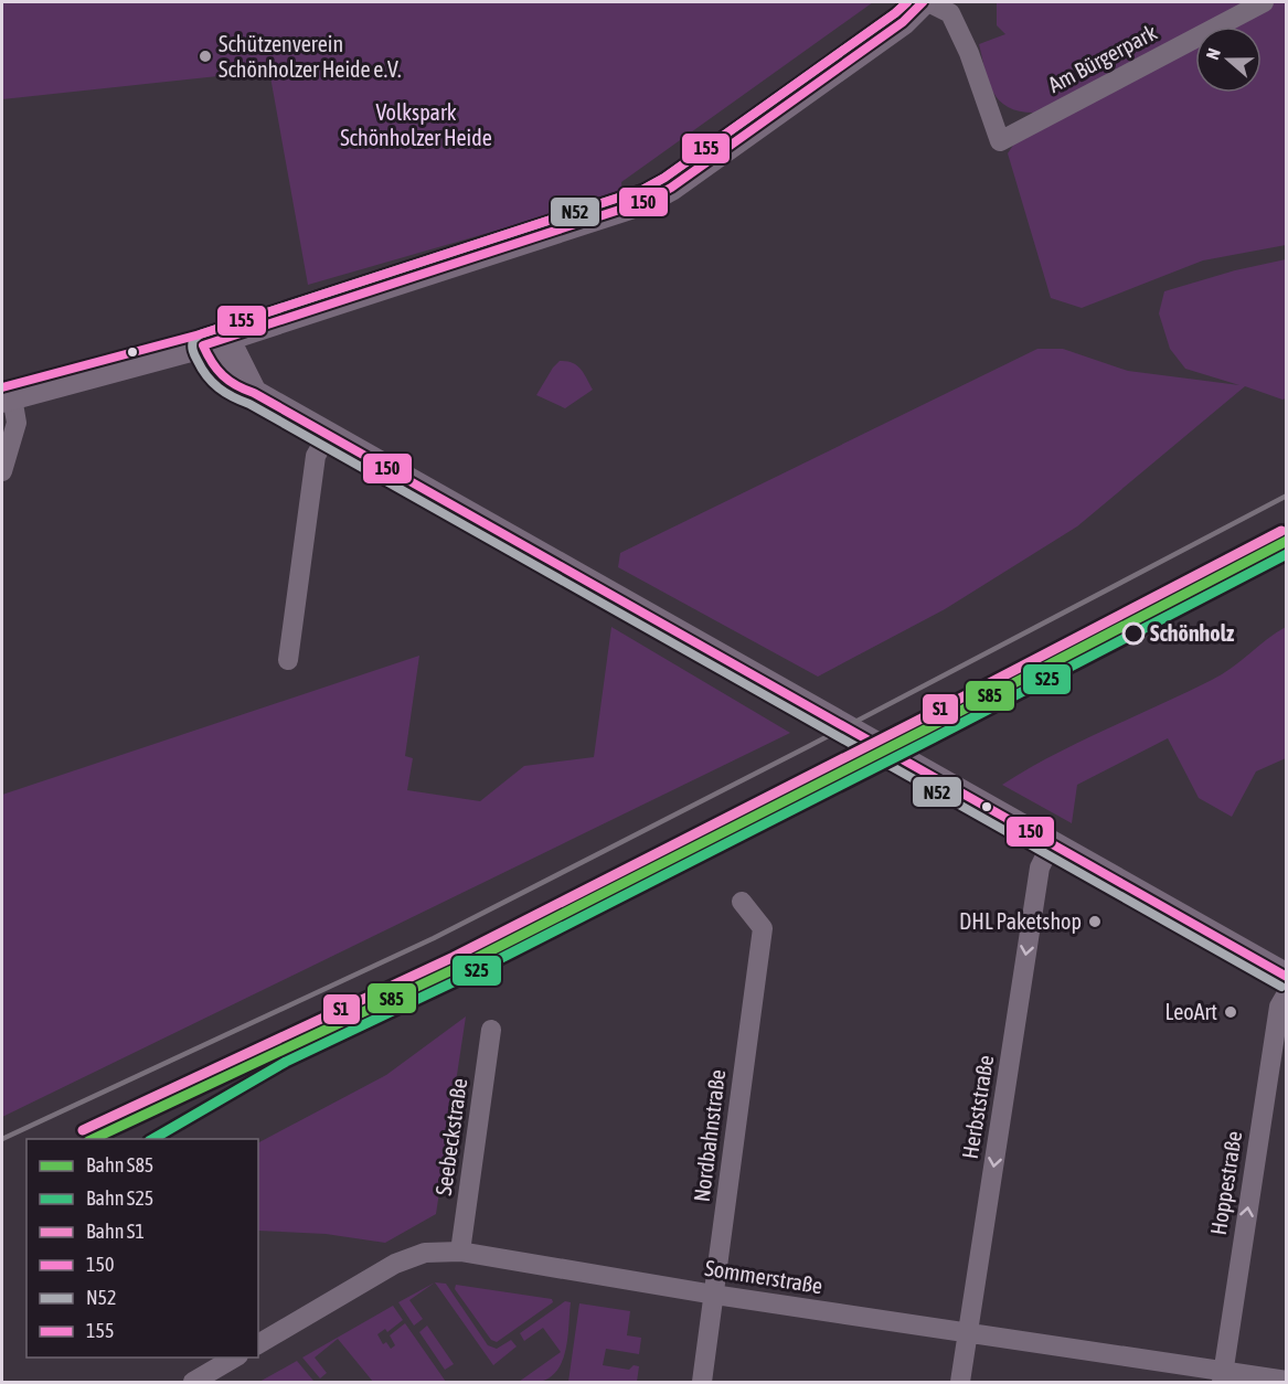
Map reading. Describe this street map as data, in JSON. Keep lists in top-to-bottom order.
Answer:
{
  "streets": {
    "street": [
      "Am Bürgerpark",
      "Herbststraße",
      "Nordbahnstraße",
      "Seebeckstraße",
      "Hoppestraße",
      "Sommerstraße"
    ]
  },
  "crossings": [
    ["Herbststraße", "Sommerstraße"],
    ["Nordbahnstraße", "Sommerstraße"],
    ["Seebeckstraße", "Sommerstraße"],
    ["Hoppestraße", "Sommerstraße"]
  ],
  "one_way": ["Herbststraße", "Hoppestraße"],
  "parks": ["Volkspark Schönholzer Heide"],
  "places": [
    "Schützenverein Schönholzer Heide e.V.",
    "Schönholz",
    "DHL Paketshop",
    "LeoArt"
  ],
  "lines": [
    "transit line 150",
    "transit line N52",
    "transit line 155",
    "rail line S1",
    "rail line S85",
    "rail line S25"
  ],
  "legend": [
    "Bahn S85",
    "Bahn S25",
    "Bahn S1",
    "150",
    "N52",
    "155"
  ],
  "north": "left"
}
